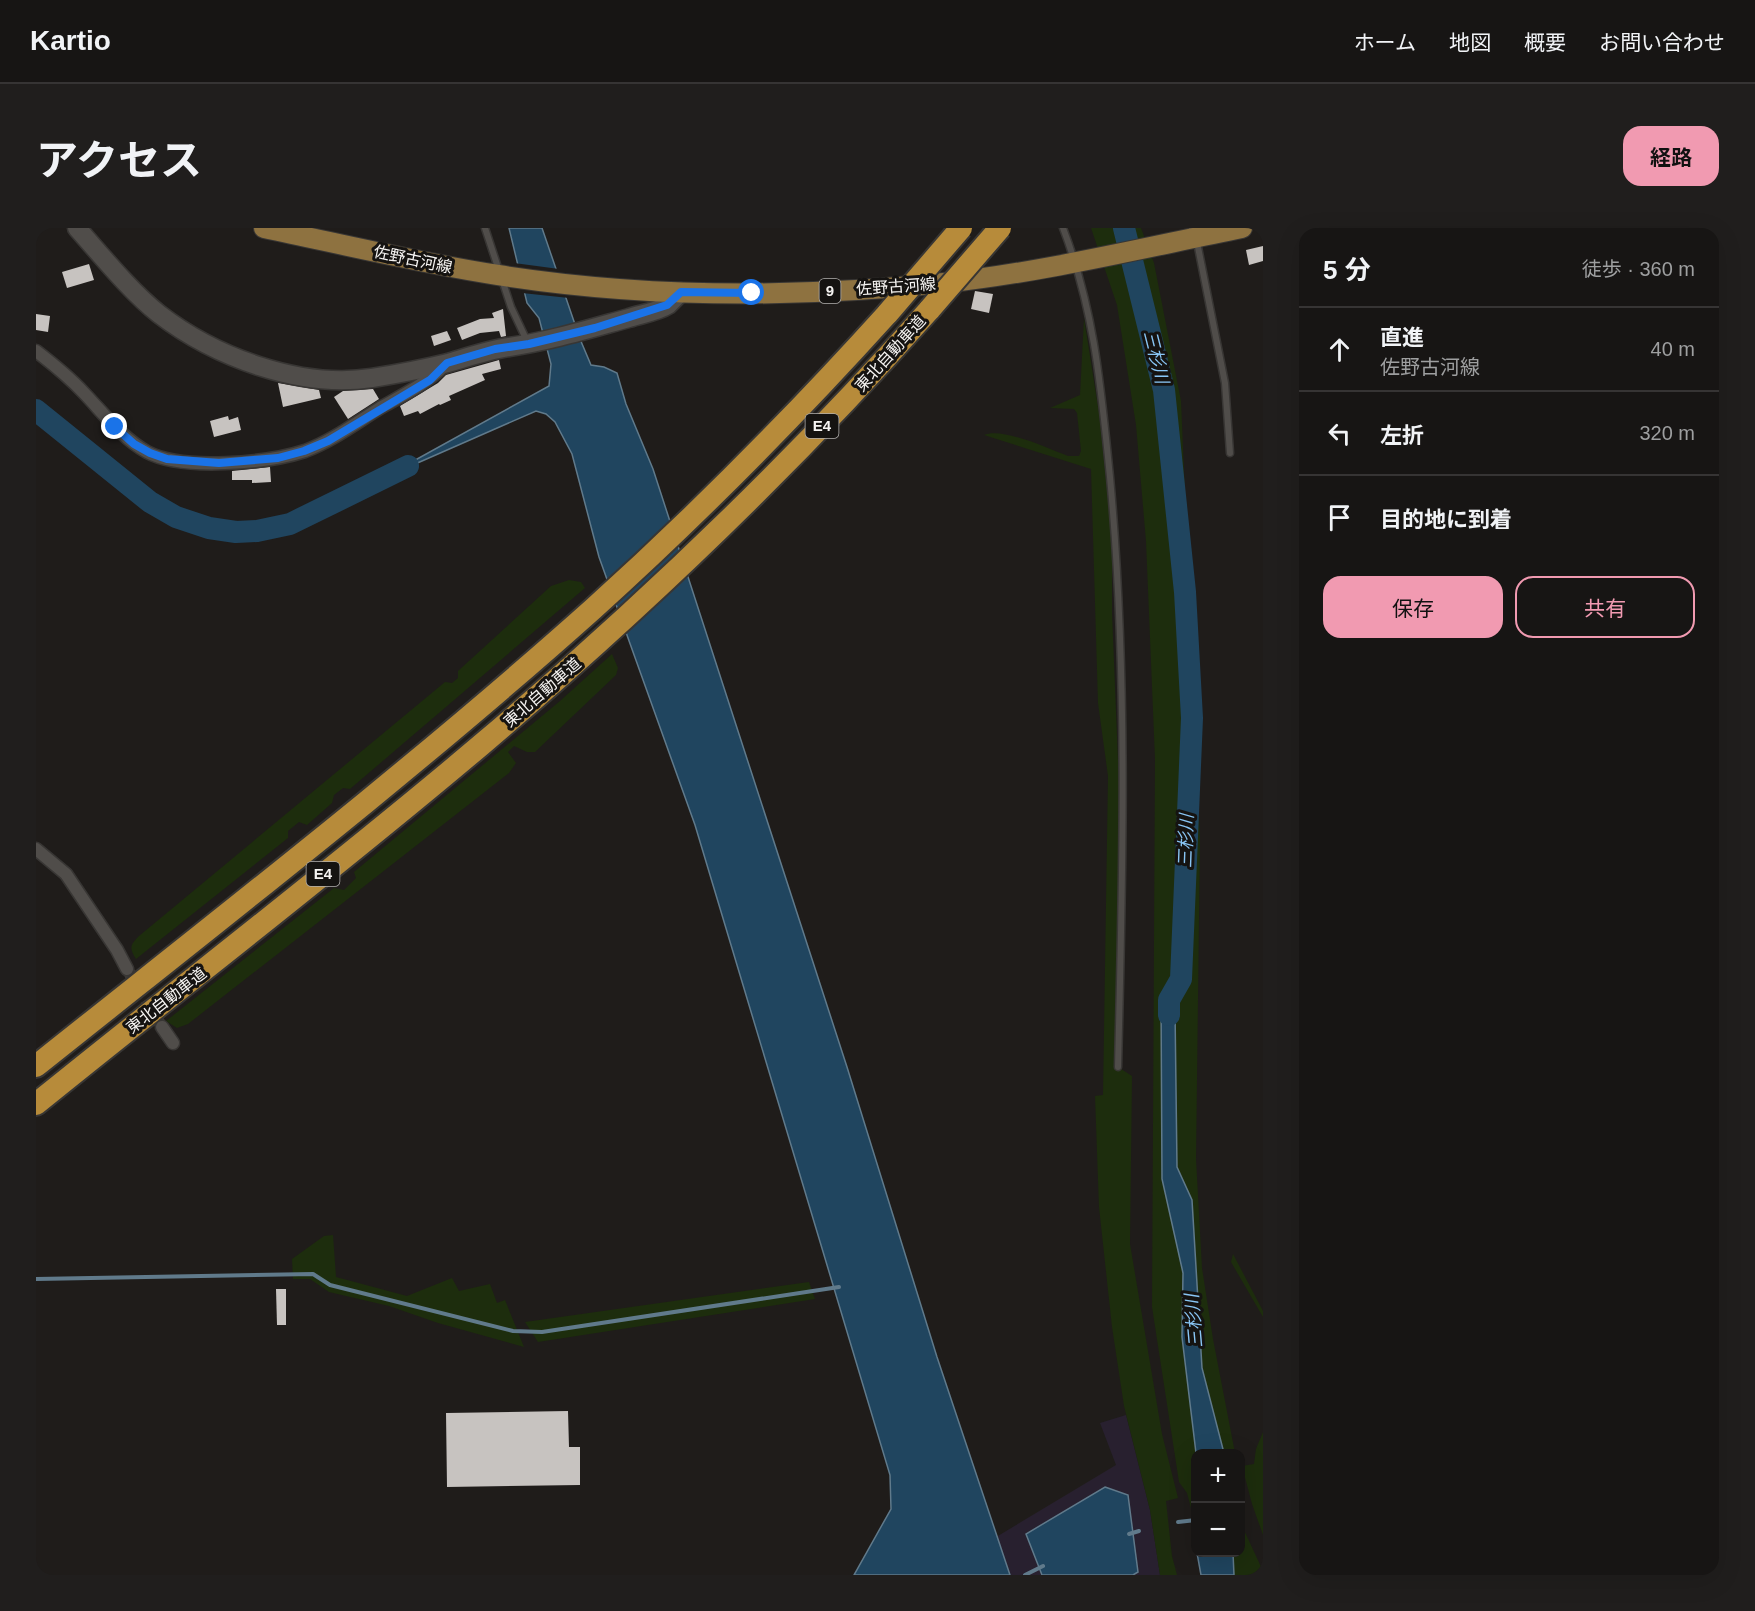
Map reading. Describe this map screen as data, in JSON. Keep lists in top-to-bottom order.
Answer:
{
  "streets": {
    "highway": ["東北自動車道", "E4"],
    "main road": ["佐野古河線", "9"]
  },
  "water": ["三杉川"],
  "page": {
    "header": "Kartio",
    "nav": [
      "ホーム",
      "地図",
      "概要",
      "お問い合わせ"
    ],
    "title": "アクセス",
    "buttons": [
      "経路",
      ["保存", "共有"]
    ],
    "heading": ["5 分", "徒歩 · 360 m"],
    "list": [
      ["直進", "佐野古河線", "40 m"],
      ["左折", "320 m"],
      "目的地に到着"
    ],
    "map_buttons": ["+", "−"]
  }
}
